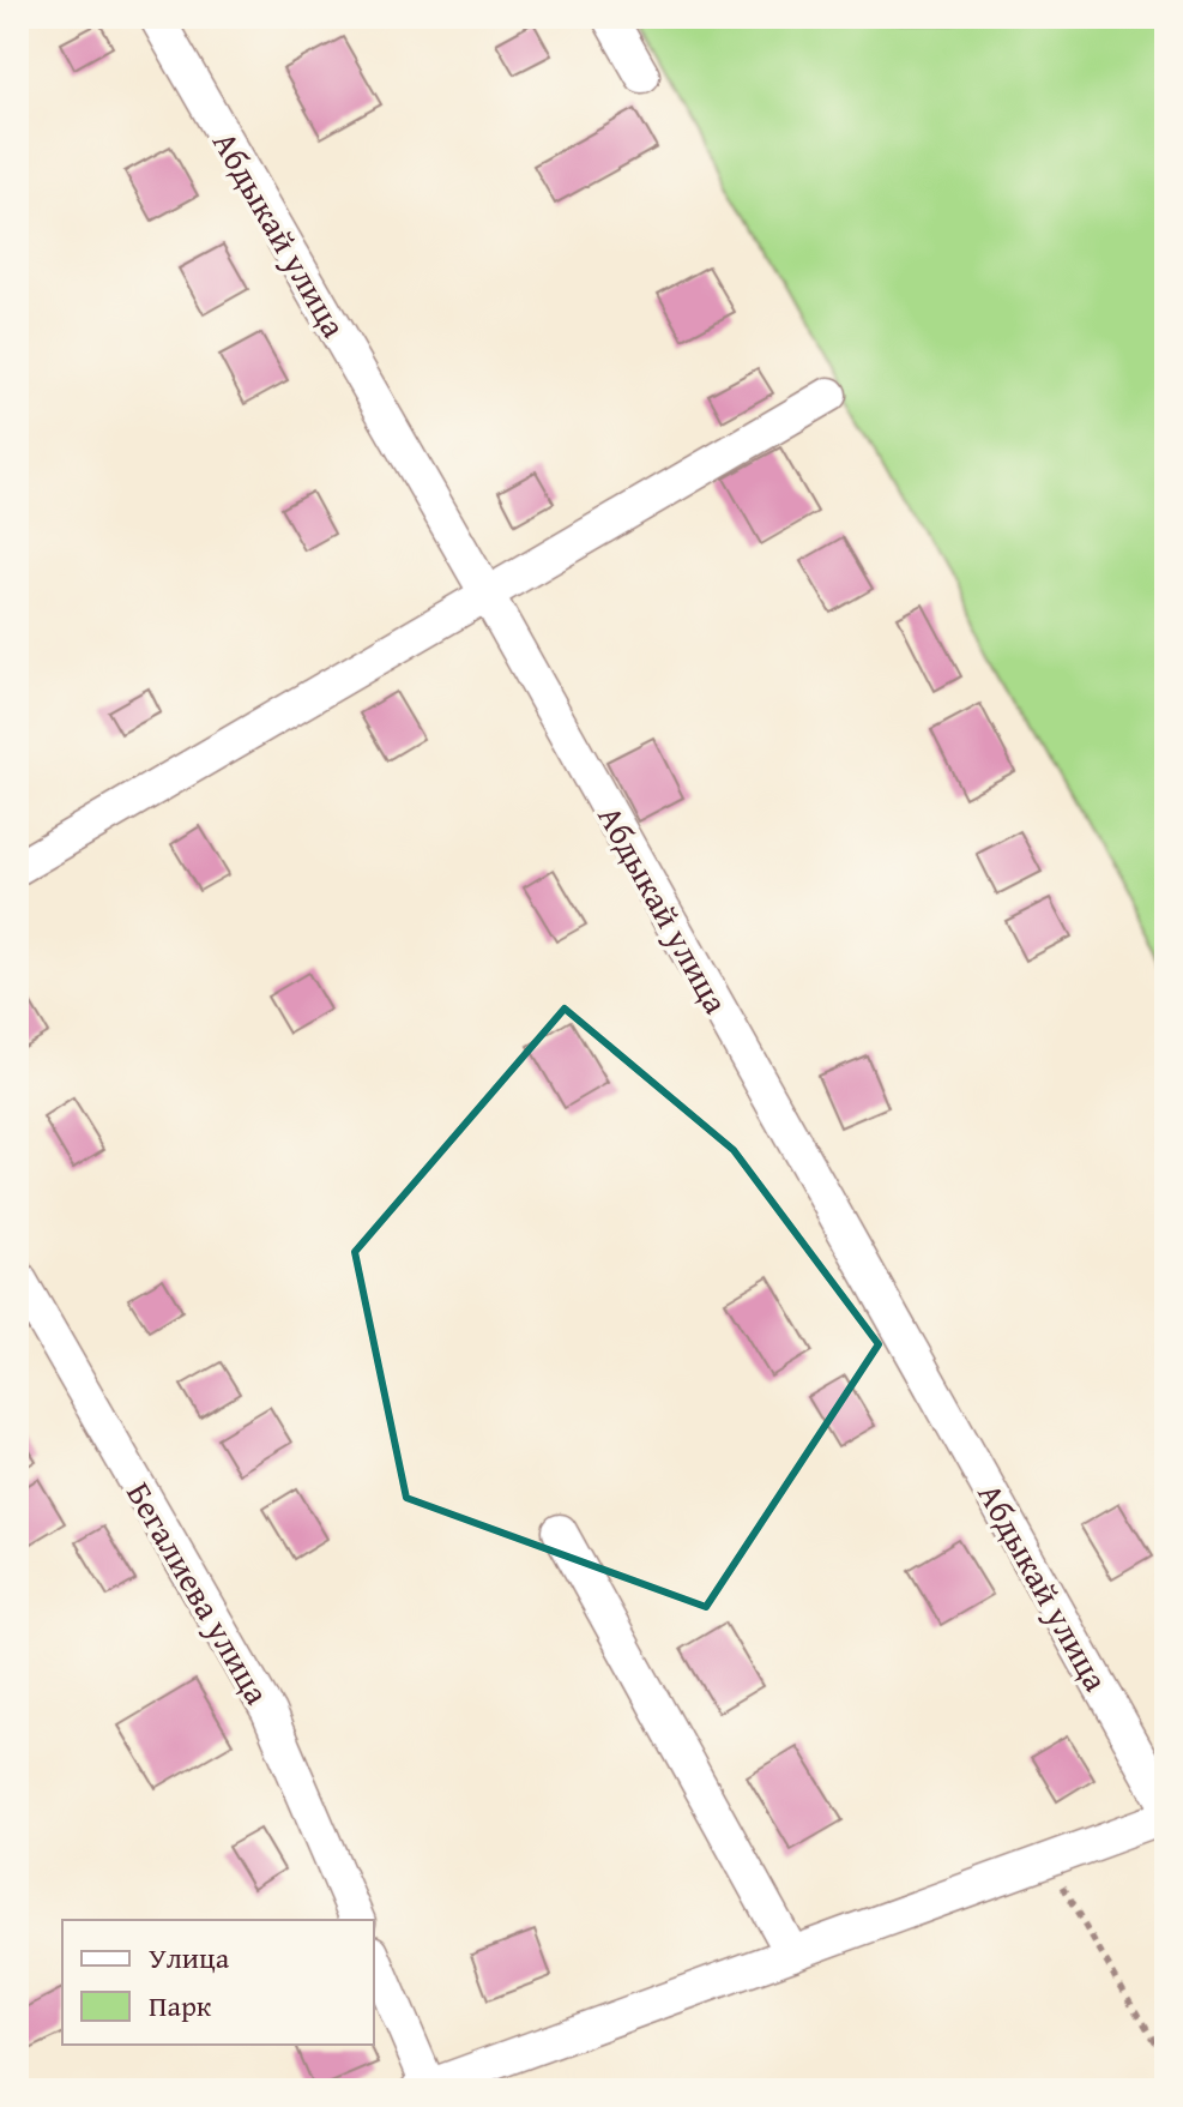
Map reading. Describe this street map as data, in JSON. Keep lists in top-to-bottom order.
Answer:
{
  "streets": {
    "street": ["Абдыкай улица", "Бегалиева улица"]
  },
  "legend": ["Улица", "Парк"]
}
